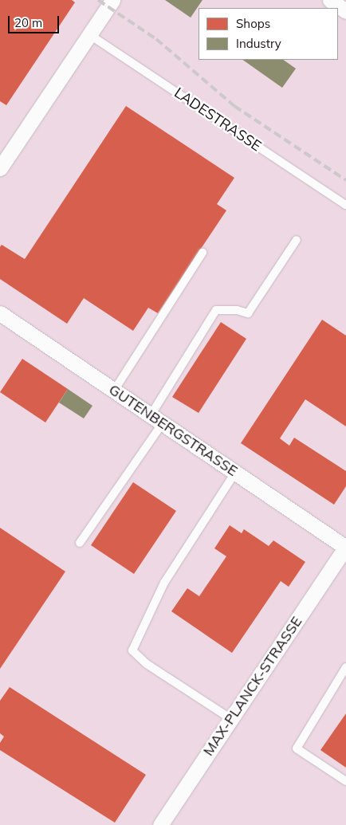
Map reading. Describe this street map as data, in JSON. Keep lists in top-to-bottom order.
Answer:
{
  "streets": {
    "street": ["GUTENBERGSTRASSE", "MAX-PLANCK-STRASSE"],
    "lane": ["LADESTRASSE"]
  },
  "crossings": [
    ["GUTENBERGSTRASSE", "MAX-PLANCK-STRASSE"]
  ],
  "legend": ["Shops", "Industry"],
  "scale_bar": "20 m"
}
